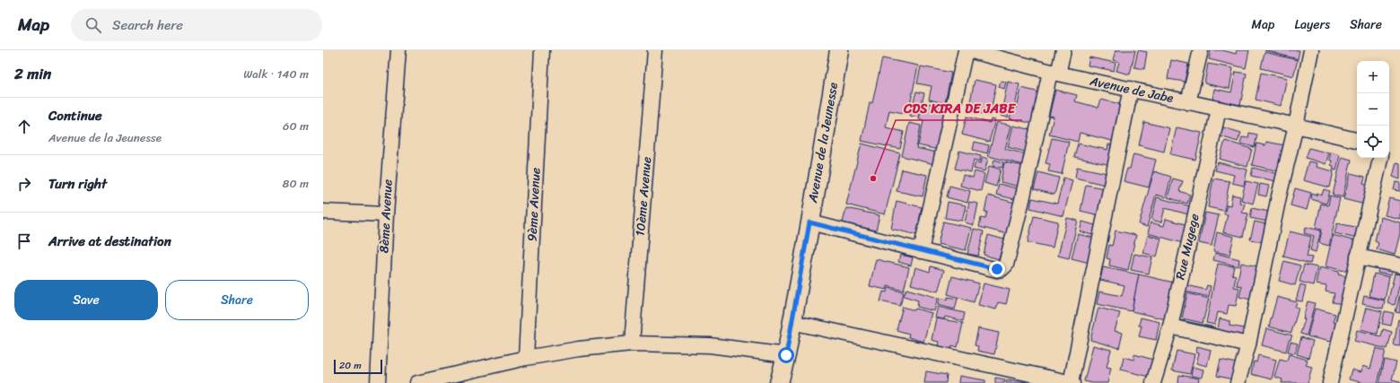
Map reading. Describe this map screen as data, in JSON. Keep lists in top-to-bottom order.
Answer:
{
  "streets": {
    "street": [
      "Avenue de Jabe",
      "Avenue de la Jeunesse",
      "10ème Avenue",
      "9ème Avenue",
      "8ème Avenue",
      "Rue Mugege"
    ]
  },
  "crossings": [
    ["Avenue de Jabe", "Rue Mugege"]
  ],
  "places": ["CDS KIRA DE JABE"],
  "scale_bar": "20 m",
  "page": {
    "header": "Map",
    "search": "Search here",
    "nav": ["Map", "Layers", "Share"],
    "heading": ["2 min", "Walk · 140 m"],
    "map_buttons": ["+", "−"],
    "list": [
      ["Continue", "Avenue de la Jeunesse", "60 m"],
      ["Turn right", "80 m"],
      "Arrive at destination"
    ],
    "buttons": ["Save", "Share"],
    "scale": "20 m"
  }
}
